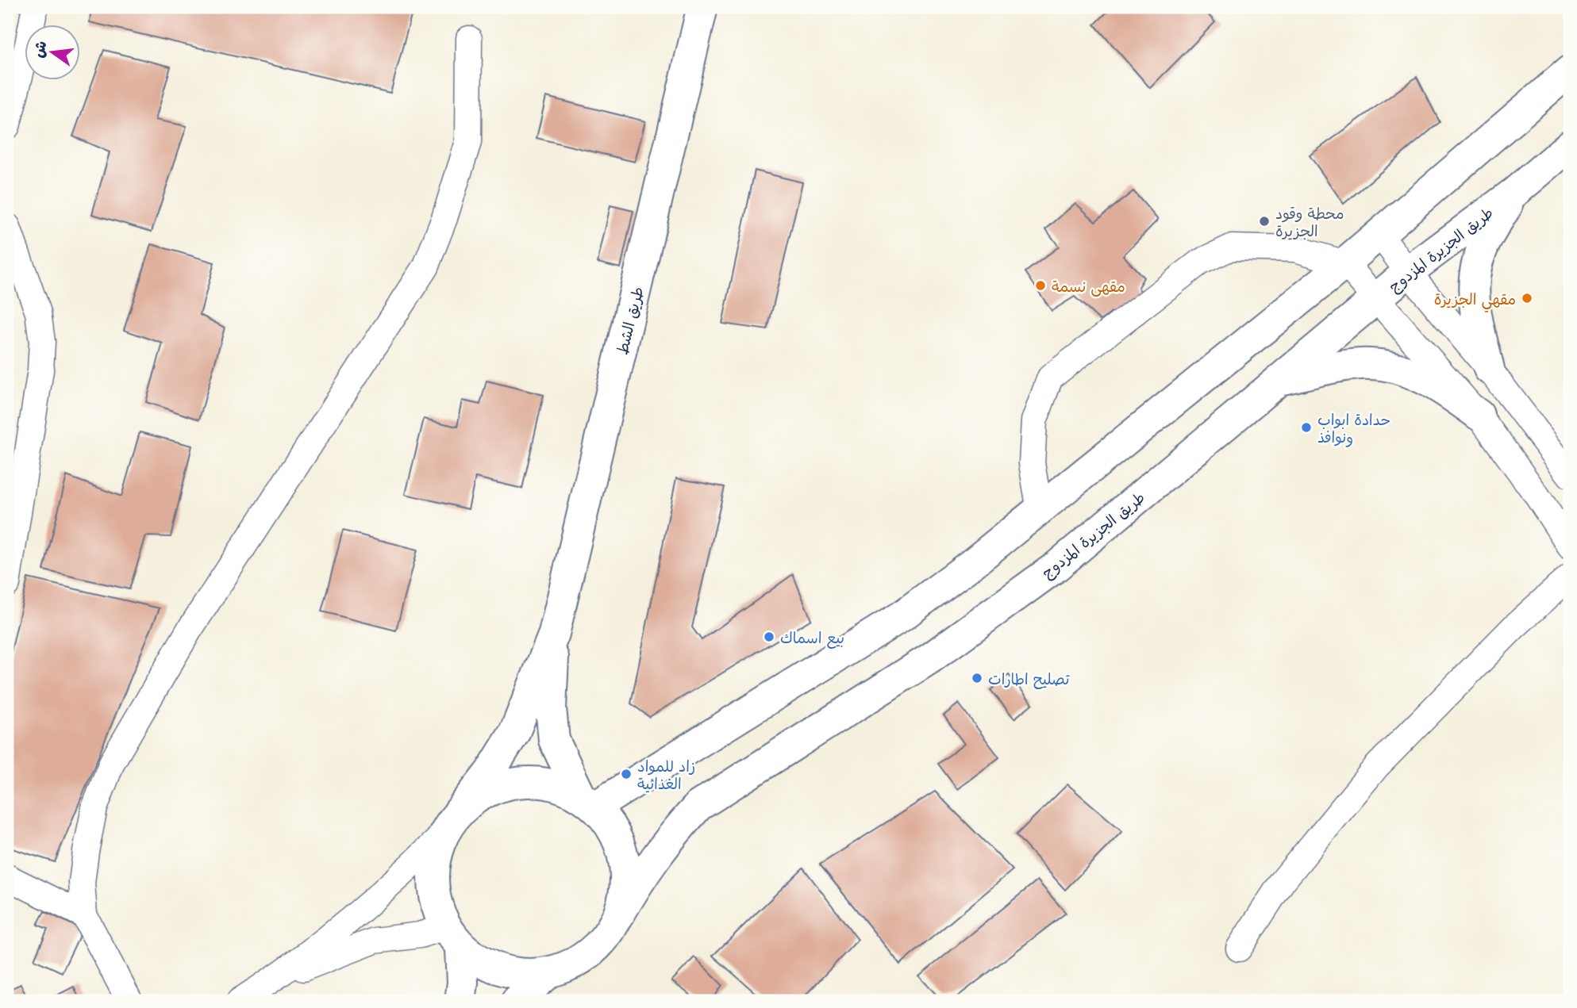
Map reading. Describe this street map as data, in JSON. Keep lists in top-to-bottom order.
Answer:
{
  "streets": {
    "main road": ["طريق الجزيرة المزدوج", "طريق الشط"]
  },
  "places": [
    "محطة وقود الجزيرة",
    "مقهى نسمة",
    "مقهي الجزيرة",
    "حدادة ابواب ونوافذ",
    "بيع اسماك",
    "تصليح اطارات",
    "زاد للمواد الغذائية"
  ],
  "north": "left"
}
